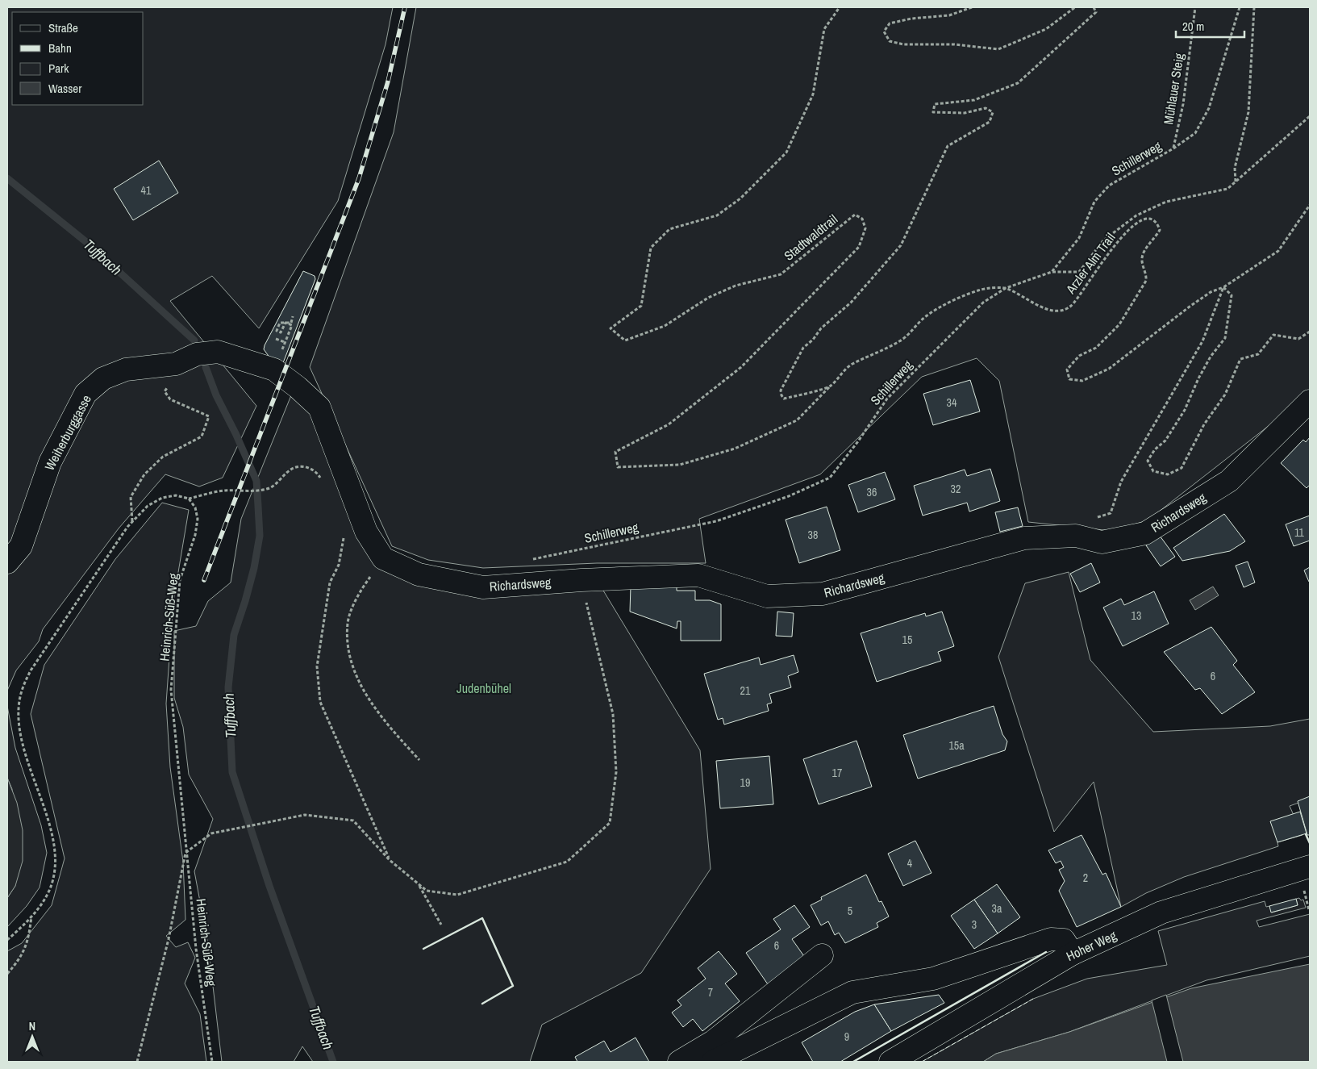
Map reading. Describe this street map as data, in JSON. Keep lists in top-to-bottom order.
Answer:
{
  "streets": {
    "street": ["Weiherburggasse", "Richardsweg", "Hoher Weg"],
    "path": [
      "Mühlauer Steig",
      "Schillerweg",
      "Stadtwaldtrail",
      "Arzler Alm Trail",
      "Heinrich-Süß-Weg"
    ]
  },
  "crossings": [
    ["Mühlauer Steig", "Schillerweg"],
    ["Schillerweg", "Arzler Alm Trail"],
    ["Stadtwaldtrail", "Arzler Alm Trail"]
  ],
  "water": ["Tuffbach"],
  "parks": ["Judenbühel"],
  "house_numbers": [
    "41",
    "34",
    "32",
    "36",
    "11",
    "38",
    "13",
    "15",
    "6",
    "21",
    "15a",
    "17",
    "19",
    "4",
    "2",
    "3a",
    "5",
    "3",
    "6",
    "7",
    "9"
  ],
  "legend": [
    "Straße",
    "Bahn",
    "Park",
    "Wasser"
  ],
  "scale_bar": "20 m",
  "north": "top"
}
